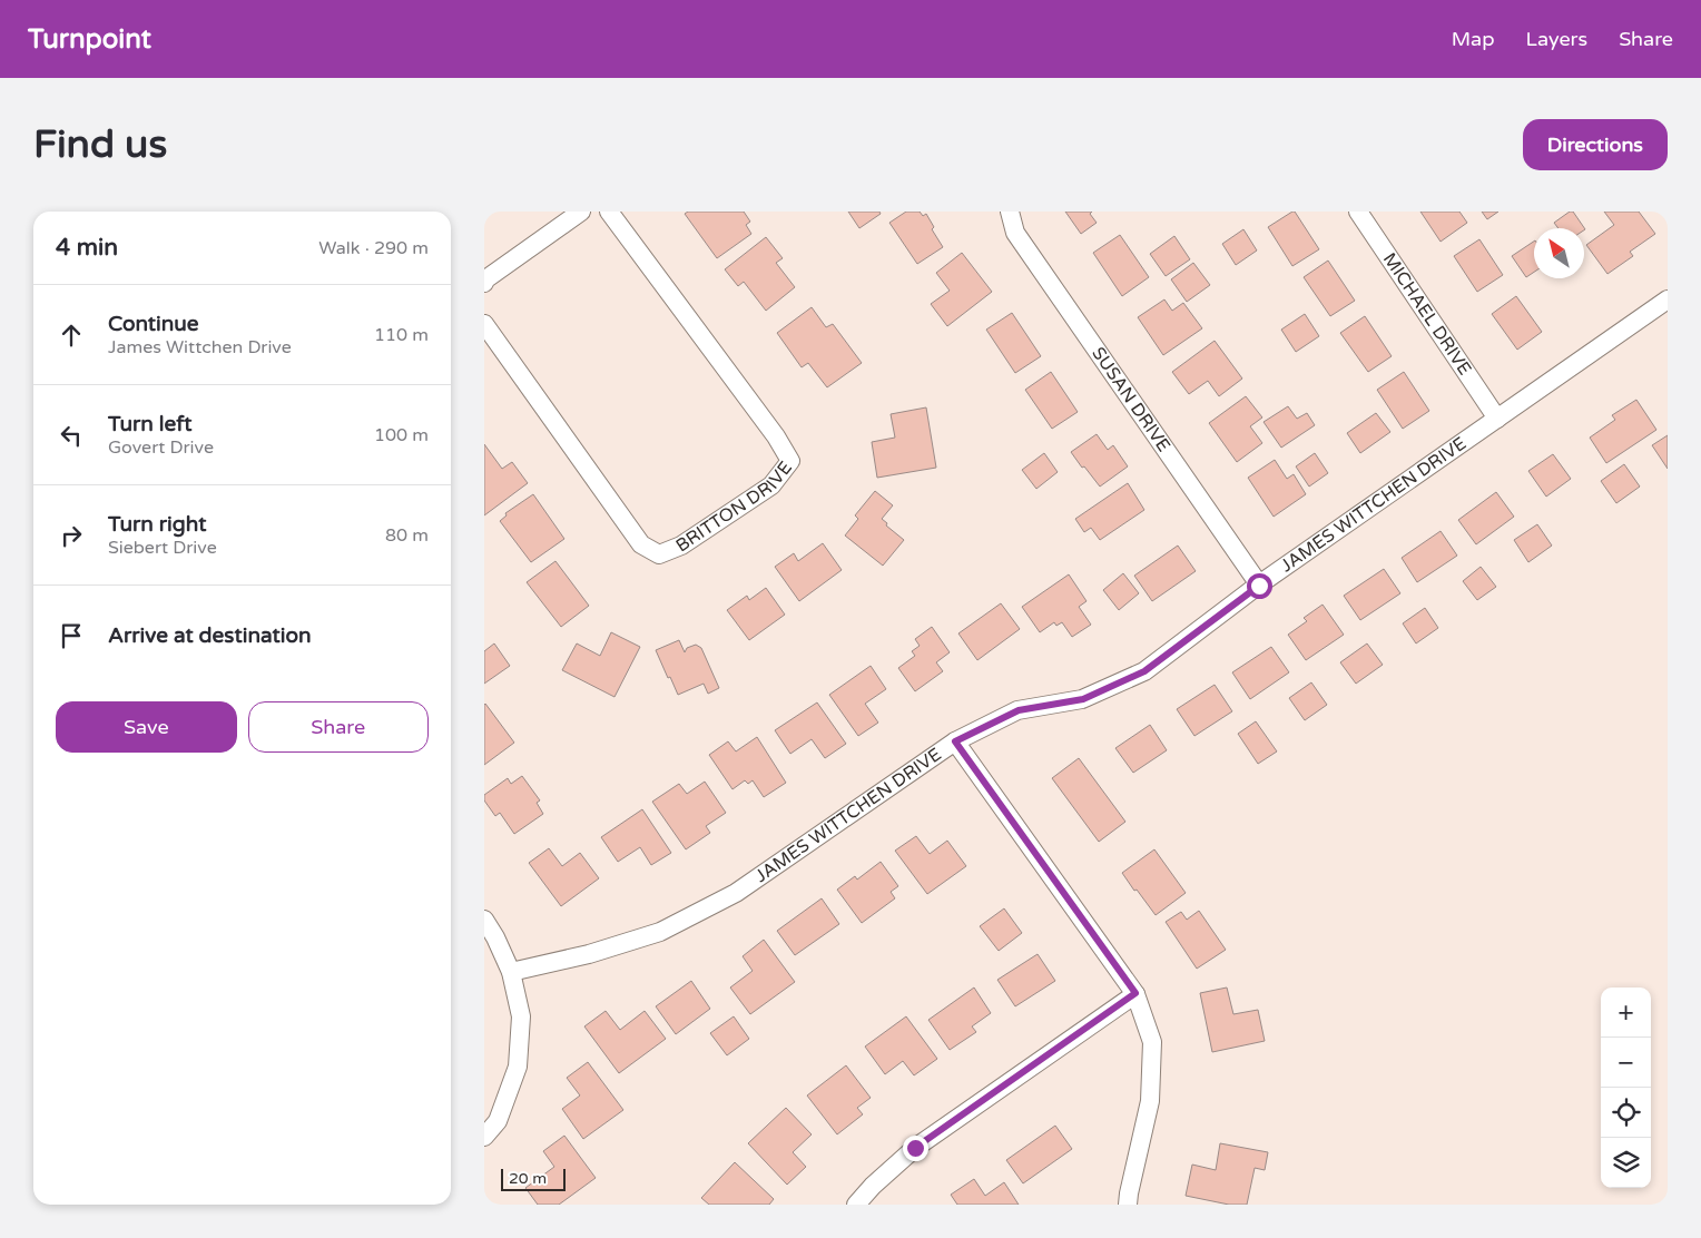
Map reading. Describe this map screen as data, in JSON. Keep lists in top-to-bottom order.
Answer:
{
  "streets": {
    "street": [
      "MICHAEL DRIVE",
      "SUSAN DRIVE",
      "BRITTON DRIVE",
      "JAMES WITTCHEN DRIVE"
    ]
  },
  "crossings": [
    ["MICHAEL DRIVE", "JAMES WITTCHEN DRIVE"],
    ["SUSAN DRIVE", "JAMES WITTCHEN DRIVE"]
  ],
  "scale_bar": "20 m",
  "north": "top left",
  "page": {
    "header": "Turnpoint",
    "nav": ["Map", "Layers", "Share"],
    "buttons": [
      "Directions",
      ["Save", "Share"]
    ],
    "title": "Find us",
    "heading": ["4 min", "Walk · 290 m"],
    "list": [
      ["Continue", "James Wittchen Drive", "110 m"],
      ["Turn left", "Govert Drive", "100 m"],
      ["Turn right", "Siebert Drive", "80 m"],
      "Arrive at destination"
    ],
    "map_buttons": ["+", "−"],
    "scale": "20 m"
  }
}
